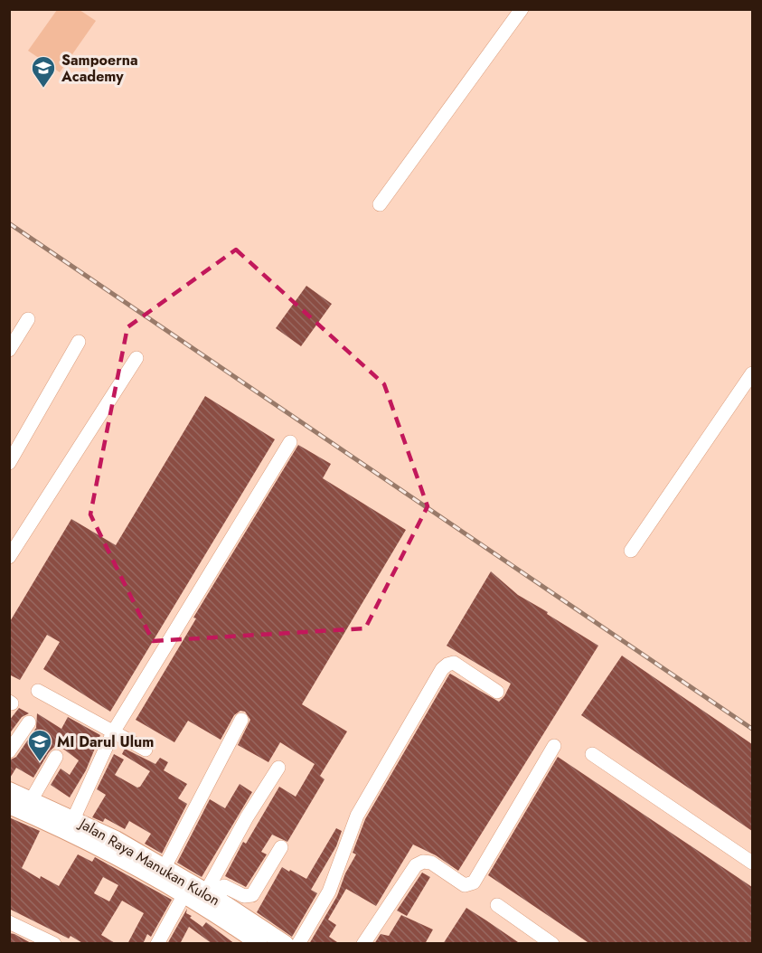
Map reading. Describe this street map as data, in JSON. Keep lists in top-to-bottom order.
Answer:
{
  "streets": {
    "main road": ["Jalan Raya Manukan Kulon"]
  },
  "places": {
    "school or university": ["Sampoerna Academy", "MI Darul Ulum"]
  }
}
